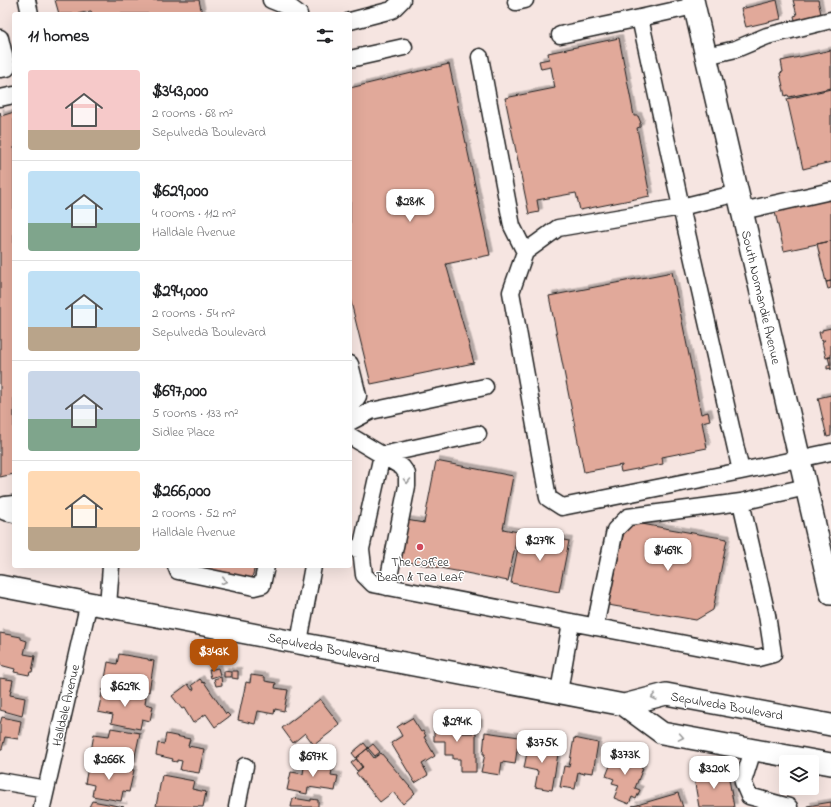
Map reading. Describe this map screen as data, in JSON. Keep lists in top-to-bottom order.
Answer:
{
  "streets": {
    "main road": ["South Normandie Avenue", "Sepulveda Boulevard"],
    "street": ["Halldale Avenue"]
  },
  "crossings": [
    ["Sepulveda Boulevard", "Halldale Avenue"]
  ],
  "places": ["The Coffee Bean & Tea Leaf"],
  "page": {
    "heading": "11 homes",
    "list": [
      {
        "name": "$343,000",
        "note": "2 rooms · 68 m² · Sepulveda Boulevard"
      },
      {
        "name": "$629,000",
        "note": "4 rooms · 112 m² · Halldale Avenue"
      },
      {
        "name": "$294,000",
        "note": "2 rooms · 54 m² · Sepulveda Boulevard"
      },
      {
        "name": "$697,000",
        "note": "5 rooms · 133 m² · Sidlee Place"
      },
      {
        "name": "$266,000",
        "note": "2 rooms · 52 m² · Halldale Avenue"
      }
    ],
    "price": [
      "$281K",
      "$279K",
      "$469K",
      "$343K",
      "$629K",
      "$294K",
      "$375K",
      "$373K",
      "$697K",
      "$266K",
      "$320K"
    ]
  }
}
